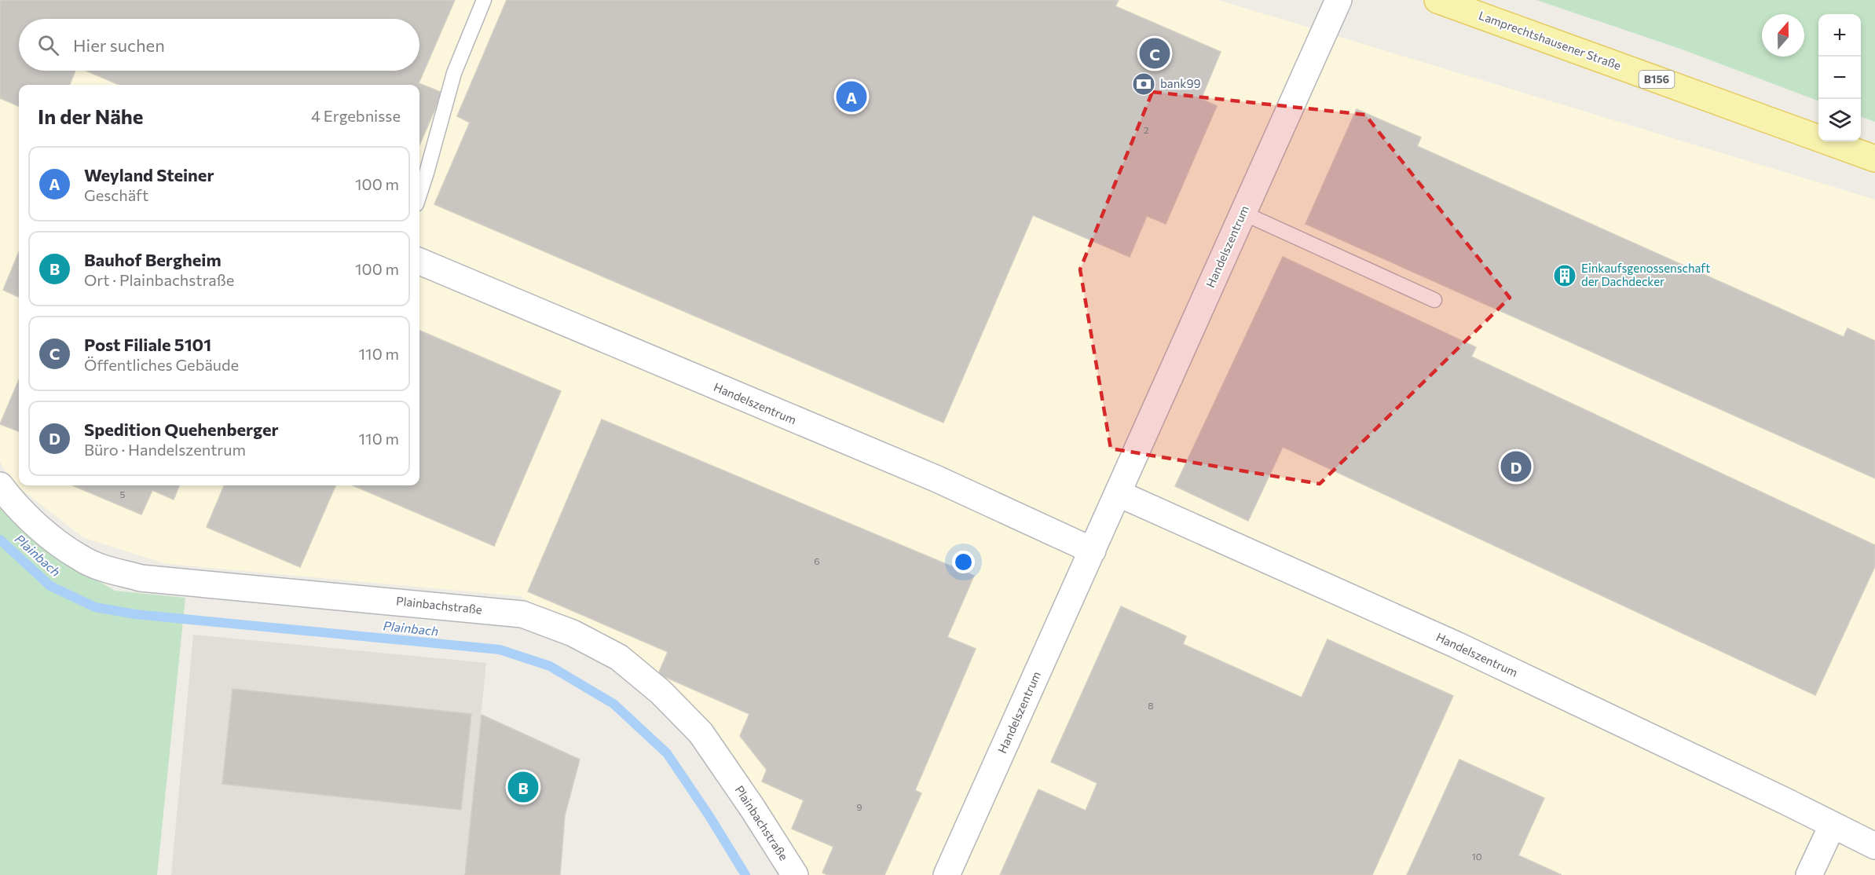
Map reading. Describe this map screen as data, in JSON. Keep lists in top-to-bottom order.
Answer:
{
  "streets": {
    "main road": ["Lamprechtshausener Straße", "B156"],
    "street": ["Handelszentrum", "Plainbachstraße"]
  },
  "water": ["Plainbach"],
  "places": {
    "bank": ["bank99"],
    "building": ["Einkaufsgenossenschaft der Dachdecker"]
  },
  "house_numbers": [
    "2",
    "5",
    "6",
    "8",
    "9",
    "10"
  ],
  "north": "top",
  "page": {
    "map_buttons": ["+", "−"],
    "search": "Hier suchen",
    "pins": [
      "C",
      "A",
      "D",
      "B"
    ],
    "heading": ["In der Nähe", "4 Ergebnisse"],
    "list": [
      {
        "mark": "A",
        "name": "Weyland Steiner",
        "note": "Geschäft",
        "value": "100 m"
      },
      {
        "mark": "B",
        "name": "Bauhof Bergheim",
        "note": "Ort · Plainbachstraße",
        "value": "100 m"
      },
      {
        "mark": "C",
        "name": "Post Filiale 5101",
        "note": "Öffentliches Gebäude",
        "value": "110 m"
      },
      {
        "mark": "D",
        "name": "Spedition Quehenberger",
        "note": "Büro · Handelszentrum",
        "value": "110 m"
      }
    ]
  }
}
